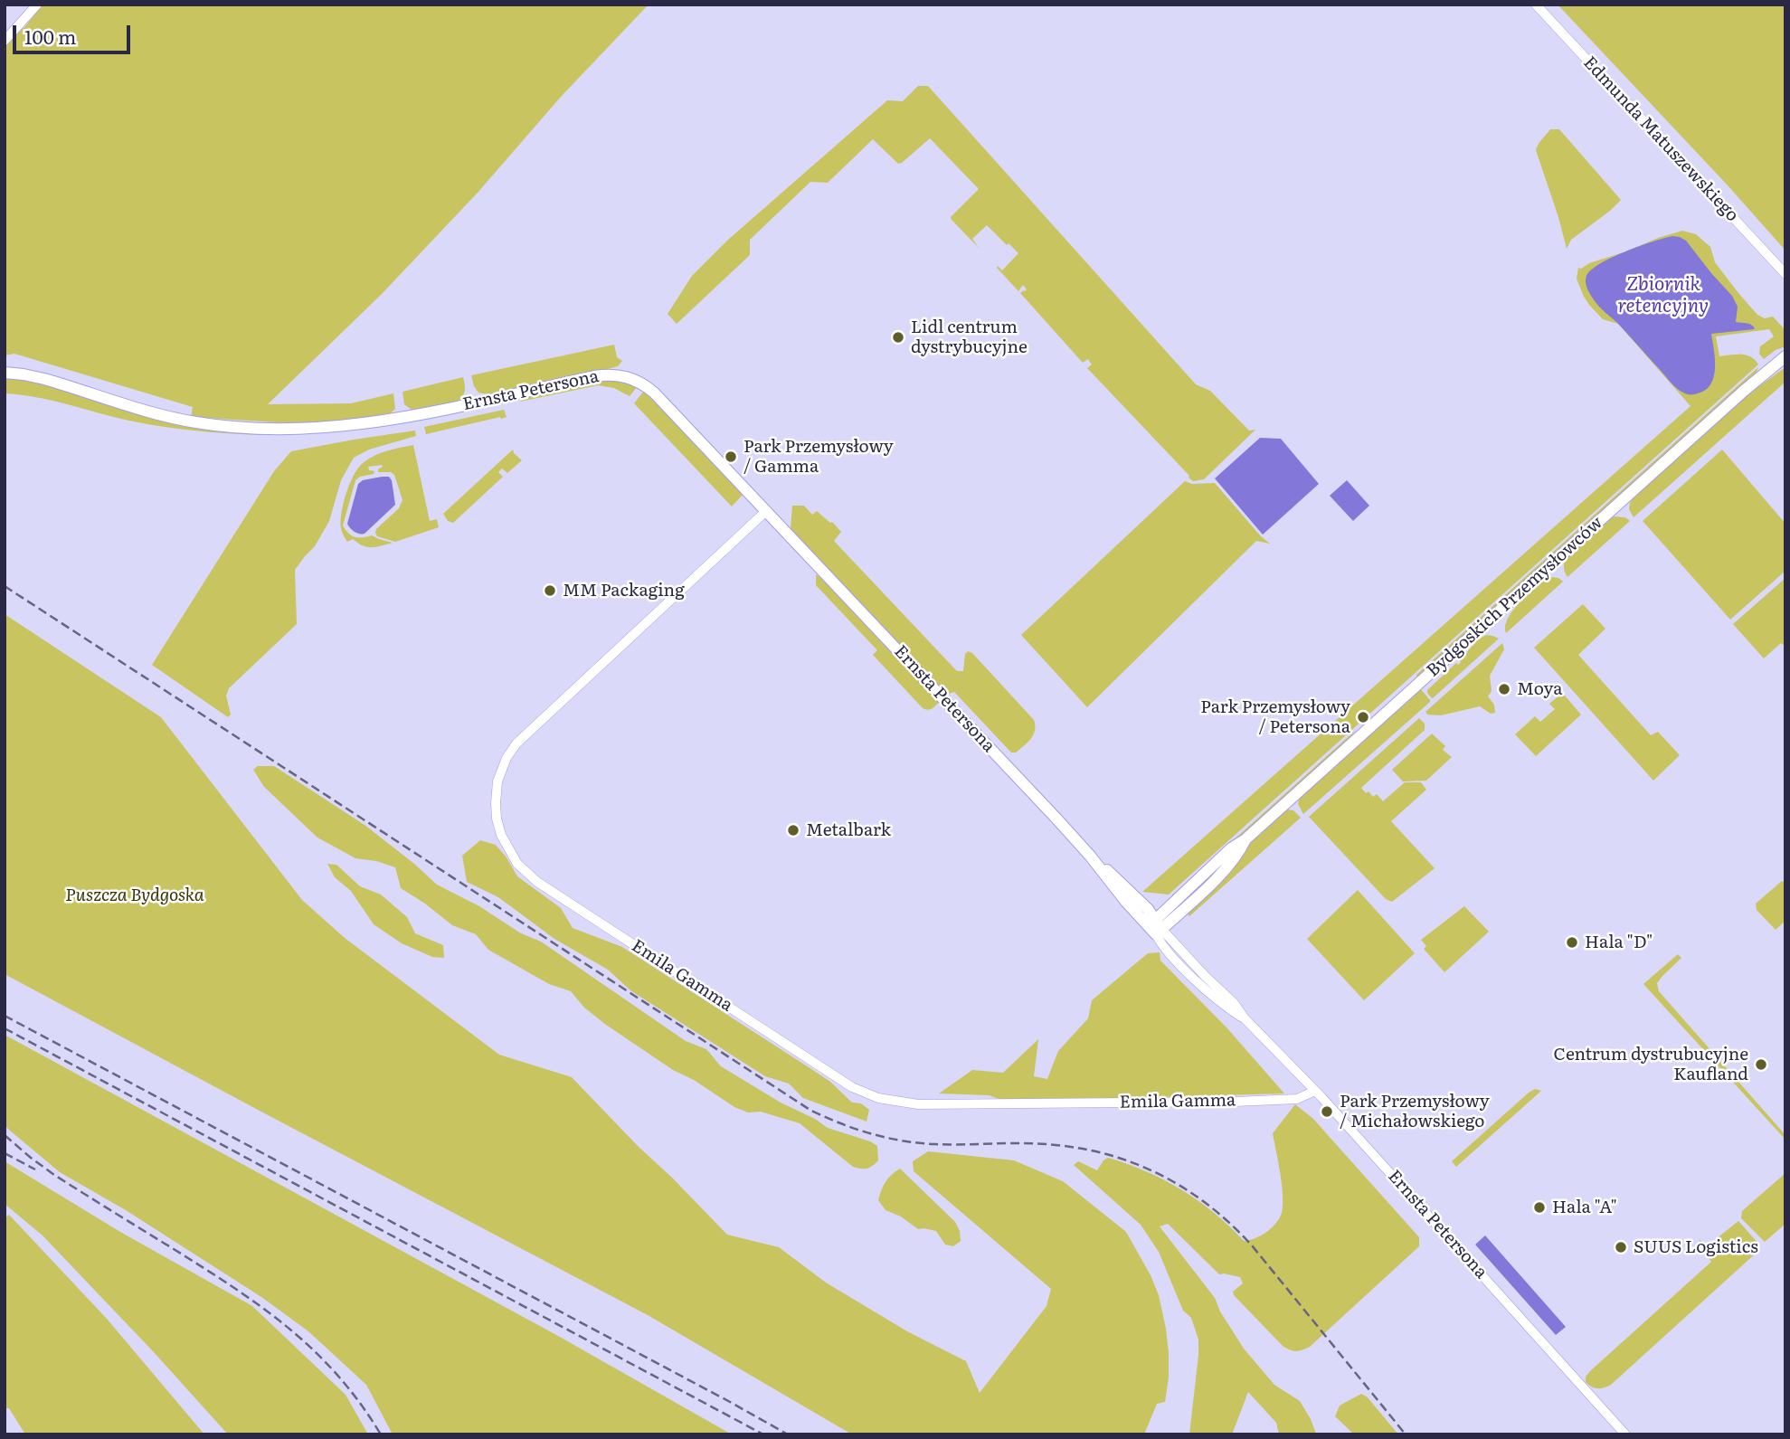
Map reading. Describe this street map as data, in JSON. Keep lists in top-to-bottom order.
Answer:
{
  "streets": {
    "street": [
      "Edmunda Matuszewskiego",
      "Ernsta Petersona",
      "Bydgoskich Przemysłowców",
      "Emila Gamma"
    ]
  },
  "crossings": [
    ["Ernsta Petersona", "Bydgoskich Przemysłowców"],
    ["Ernsta Petersona", "Emila Gamma"]
  ],
  "water": ["Zbiornik retencyjny"],
  "parks": ["Puszcza Bydgoska"],
  "places": [
    "Lidl centrum dystrybucyjne",
    "Park Przemysłowy / Gamma",
    "MM Packaging",
    "Moya",
    "Park Przemysłowy / Petersona",
    "Metalbark",
    "Hala \"D\"",
    "Centrum dystrubucyjne Kaufland",
    "Park Przemysłowy / Michałowskiego",
    "Hala \"A\"",
    "SUUS Logistics"
  ],
  "scale_bar": "100 m"
}
